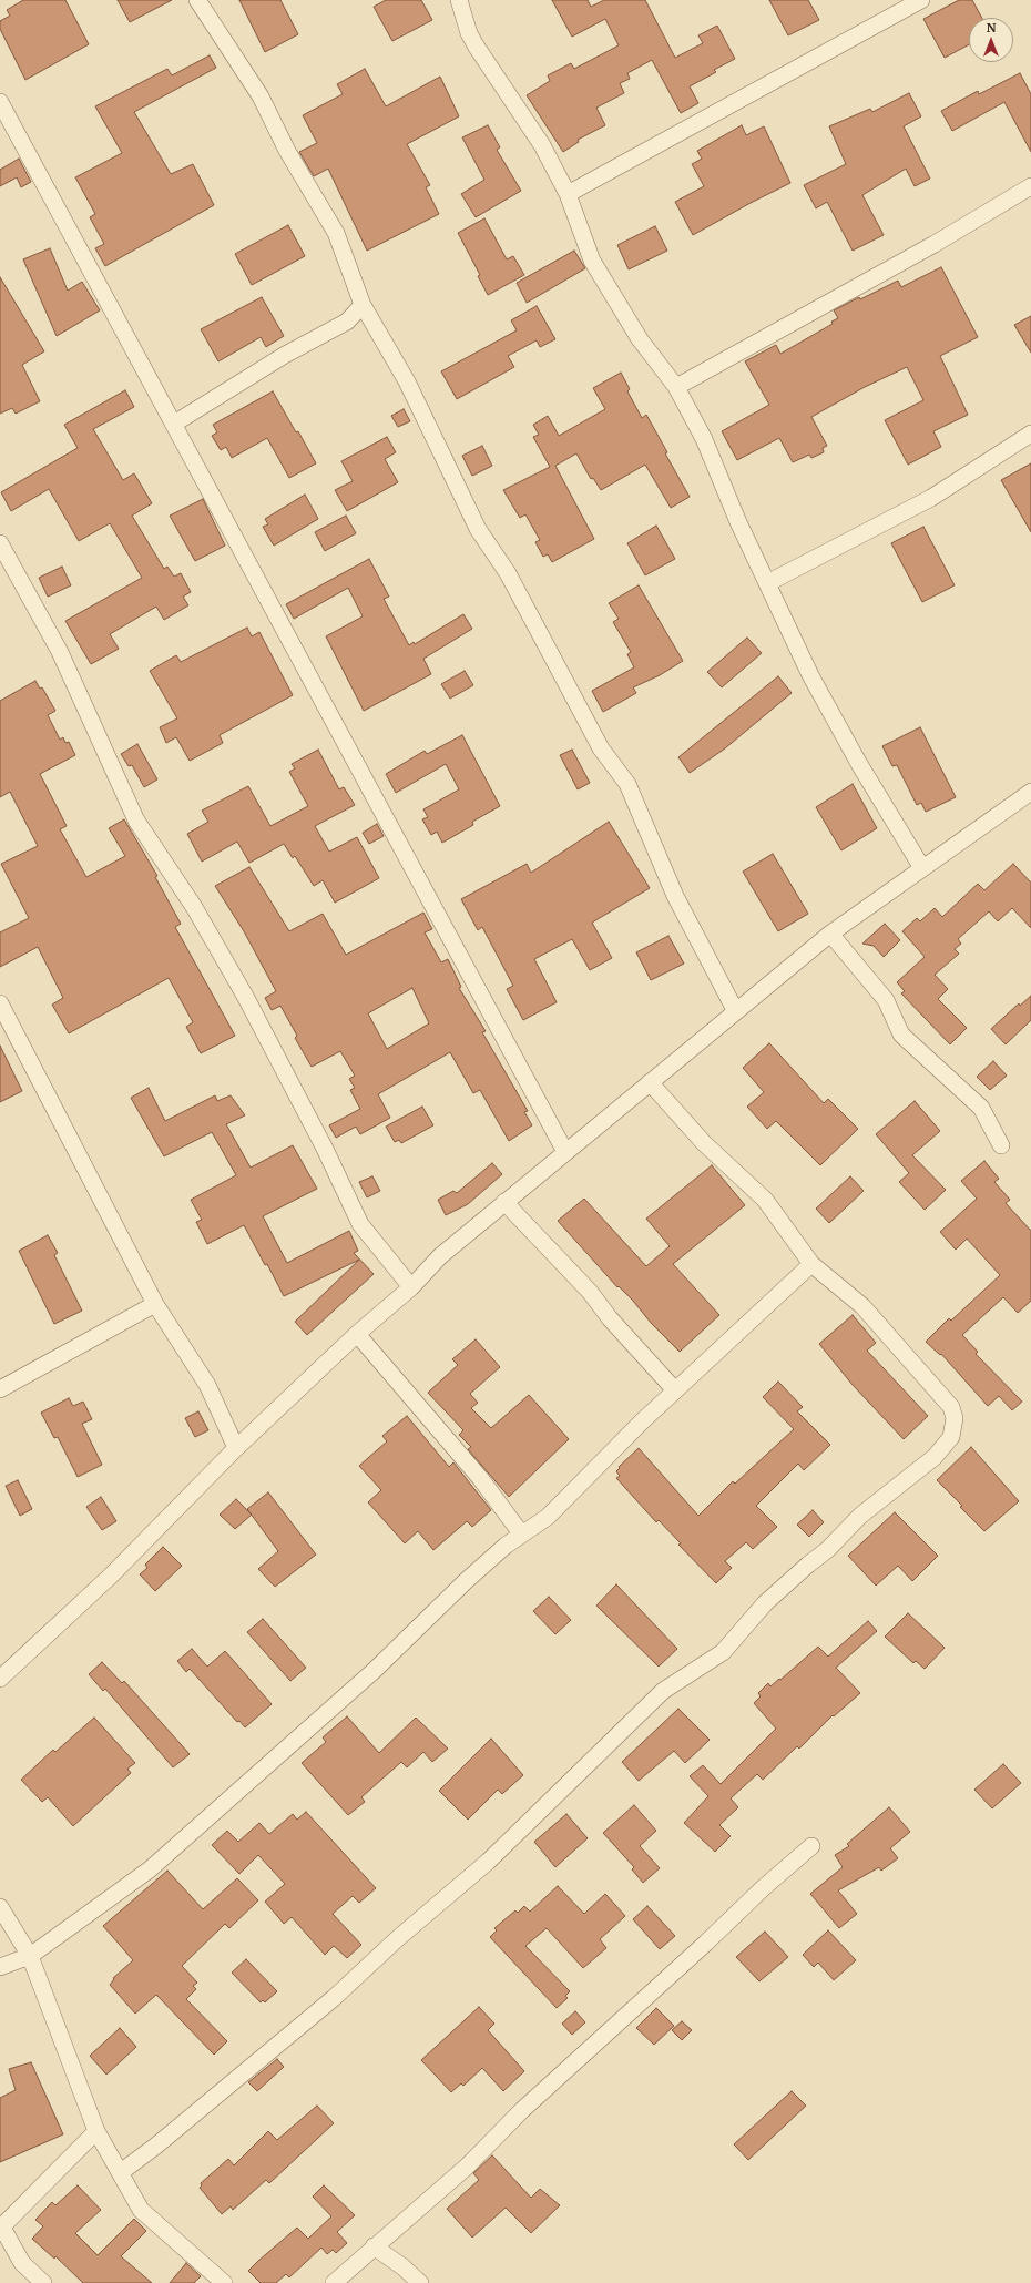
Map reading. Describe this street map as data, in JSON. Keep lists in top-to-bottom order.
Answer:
{
  "north": "top"
}
